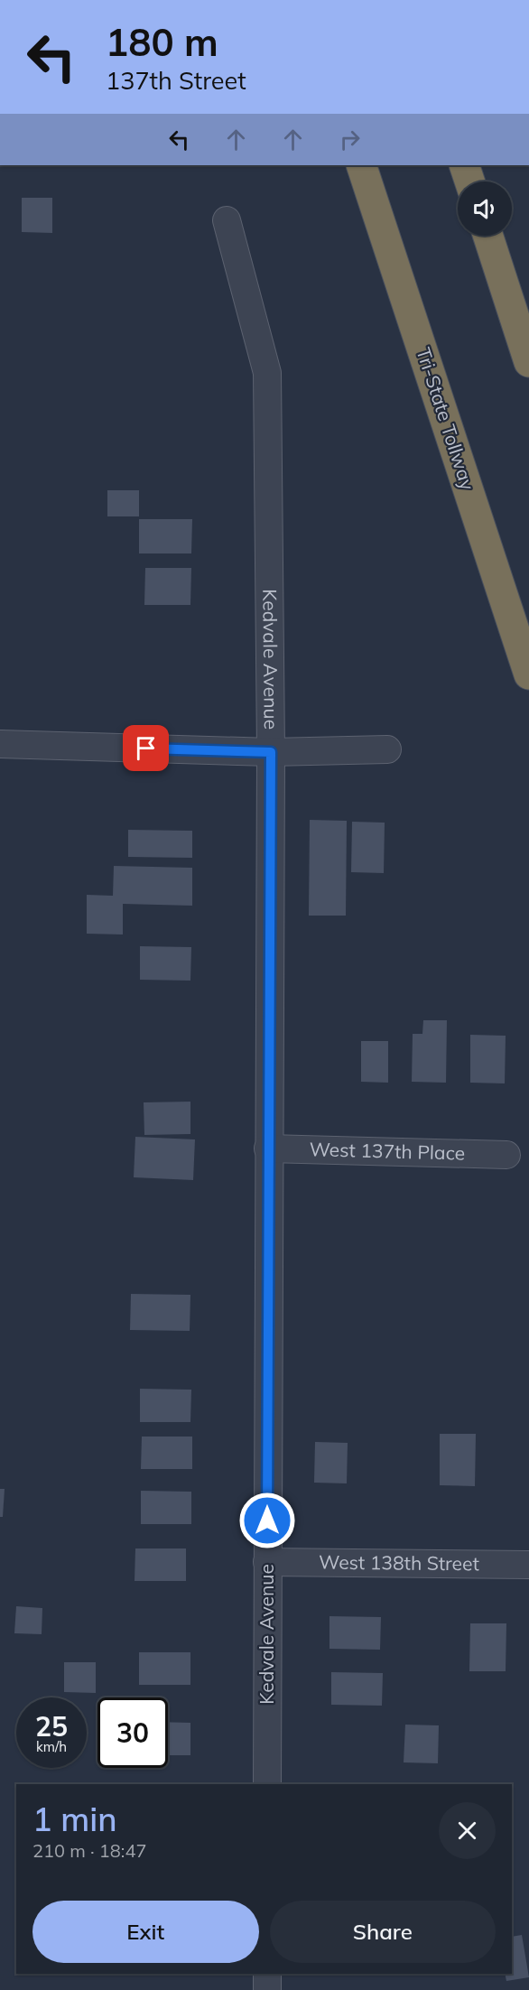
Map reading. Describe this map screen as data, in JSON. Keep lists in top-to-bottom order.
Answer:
{
  "streets": {
    "highway": ["Tri-State Tollway"],
    "street": ["Kedvale Avenue", "West 137th Place", "West 138th Street"]
  },
  "crossings": [
    ["Kedvale Avenue", "West 137th Place"],
    ["Kedvale Avenue", "West 138th Street"]
  ],
  "page": {
    "turn": ["180 m", "137th Street"],
    "speed": "25 km/h",
    "limit": "30",
    "heading": ["1 min", "210 m · 18:47"],
    "buttons": ["Exit", "Share"]
  }
}
